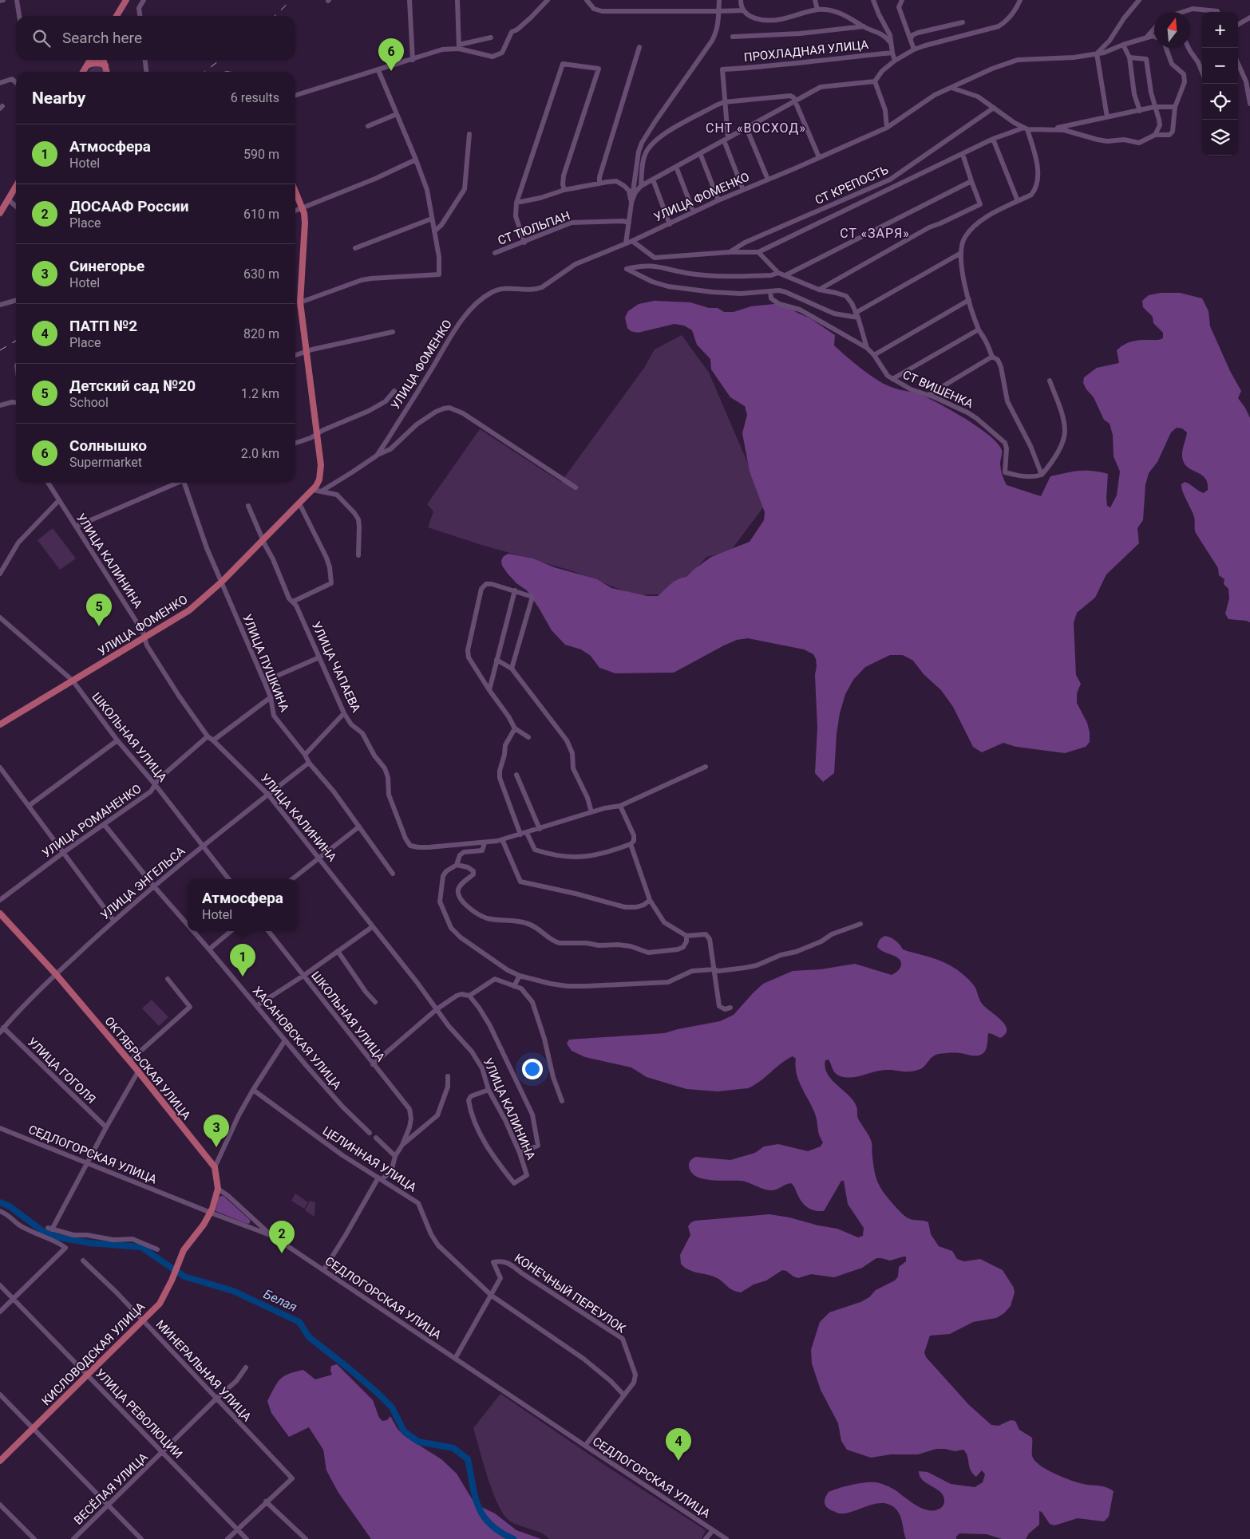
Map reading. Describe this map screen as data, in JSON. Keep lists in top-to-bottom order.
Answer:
{
  "streets": {
    "main road": ["УЛИЦА ФОМЕНКО", "ОКТЯБРЬСКАЯ УЛИЦА", "КИСЛОВОДСКАЯ УЛИЦА"],
    "street": [
      "ПРОХЛАДНАЯ УЛИЦА",
      "СТ КРЕПОСТЬ",
      "СТ ТЮЛЬПАН",
      "СТ ВИШЕНКА",
      "УЛИЦА КАЛИНИНА",
      "УЛИЦА ПУШКИНА",
      "УЛИЦА ЧАПАЕВА",
      "ШКОЛЬНАЯ УЛИЦА",
      "УЛИЦА РОМАНЕНКО",
      "УЛИЦА ЭНГЕЛЬСА",
      "ХАСАНОВСКАЯ УЛИЦА",
      "УЛИЦА ГОГОЛЯ",
      "СЕДЛОГОРСКАЯ УЛИЦА",
      "ЦЕЛИННАЯ УЛИЦА",
      "КОНЕЧНЫЙ ПЕРЕУЛОК",
      "МИНЕРАЛЬНАЯ УЛИЦА",
      "УЛИЦА РЕВОЛЮЦИИ",
      "ВЕСЁЛАЯ УЛИЦА"
    ]
  },
  "crossings": [
    ["УЛИЦА ФОМЕНКО", "УЛИЦА КАЛИНИНА"],
    ["УЛИЦА ФОМЕНКО", "УЛИЦА ПУШКИНА"],
    ["УЛИЦА ФОМЕНКО", "УЛИЦА ЧАПАЕВА"],
    ["УЛИЦА ФОМЕНКО", "ШКОЛЬНАЯ УЛИЦА"],
    ["УЛИЦА КАЛИНИНА", "УЛИЦА РОМАНЕНКО"],
    ["УЛИЦА КАЛИНИНА", "УЛИЦА ЭНГЕЛЬСА"],
    ["УЛИЦА ПУШКИНА", "УЛИЦА ЭНГЕЛЬСА"],
    ["ШКОЛЬНАЯ УЛИЦА", "УЛИЦА РОМАНЕНКО"],
    ["ШКОЛЬНАЯ УЛИЦА", "УЛИЦА ЭНГЕЛЬСА"],
    ["УЛИЦА РОМАНЕНКО", "ХАСАНОВСКАЯ УЛИЦА"],
    ["УЛИЦА ЭНГЕЛЬСА", "ХАСАНОВСКАЯ УЛИЦА"],
    ["УЛИЦА ЭНГЕЛЬСА", "ОКТЯБРЬСКАЯ УЛИЦА"],
    ["УЛИЦА ЭНГЕЛЬСА", "УЛИЦА ГОГОЛЯ"],
    ["СЕДЛОГОРСКАЯ УЛИЦА", "КОНЕЧНЫЙ ПЕРЕУЛОК"],
    ["СЕДЛОГОРСКАЯ УЛИЦА", "КИСЛОВОДСКАЯ УЛИЦА"],
    ["ЦЕЛИННАЯ УЛИЦА", "КОНЕЧНЫЙ ПЕРЕУЛОК"],
    ["КИСЛОВОДСКАЯ УЛИЦА", "МИНЕРАЛЬНАЯ УЛИЦА"],
    ["КИСЛОВОДСКАЯ УЛИЦА", "УЛИЦА РЕВОЛЮЦИИ"],
    ["МИНЕРАЛЬНАЯ УЛИЦА", "ВЕСЁЛАЯ УЛИЦА"],
    ["УЛИЦА РЕВОЛЮЦИИ", "ВЕСЁЛАЯ УЛИЦА"]
  ],
  "districts": ["СНТ «ВОСХОД»", "СТ «ЗАРЯ»"],
  "water": ["Белая"],
  "north": "top",
  "page": {
    "map_buttons": ["+", "−"],
    "search": "Search here",
    "pins": [
      "6",
      "5",
      "1",
      "3",
      "2",
      "4"
    ],
    "heading": ["Nearby", "6 results"],
    "list": [
      {
        "mark": "1",
        "name": "Атмосфера",
        "note": "Hotel",
        "value": "590 m"
      },
      {
        "mark": "2",
        "name": "ДОСААФ России",
        "note": "Place",
        "value": "610 m"
      },
      {
        "mark": "3",
        "name": "Синегорье",
        "note": "Hotel",
        "value": "630 m"
      },
      {
        "mark": "4",
        "name": "ПАТП №2",
        "note": "Place",
        "value": "820 m"
      },
      {
        "mark": "5",
        "name": "Детский сад №20",
        "note": "School",
        "value": "1.2 km"
      },
      {
        "mark": "6",
        "name": "Солнышко",
        "note": "Supermarket",
        "value": "2.0 km"
      }
    ],
    "popup": ["Атмосфера", "Hotel"]
  }
}
